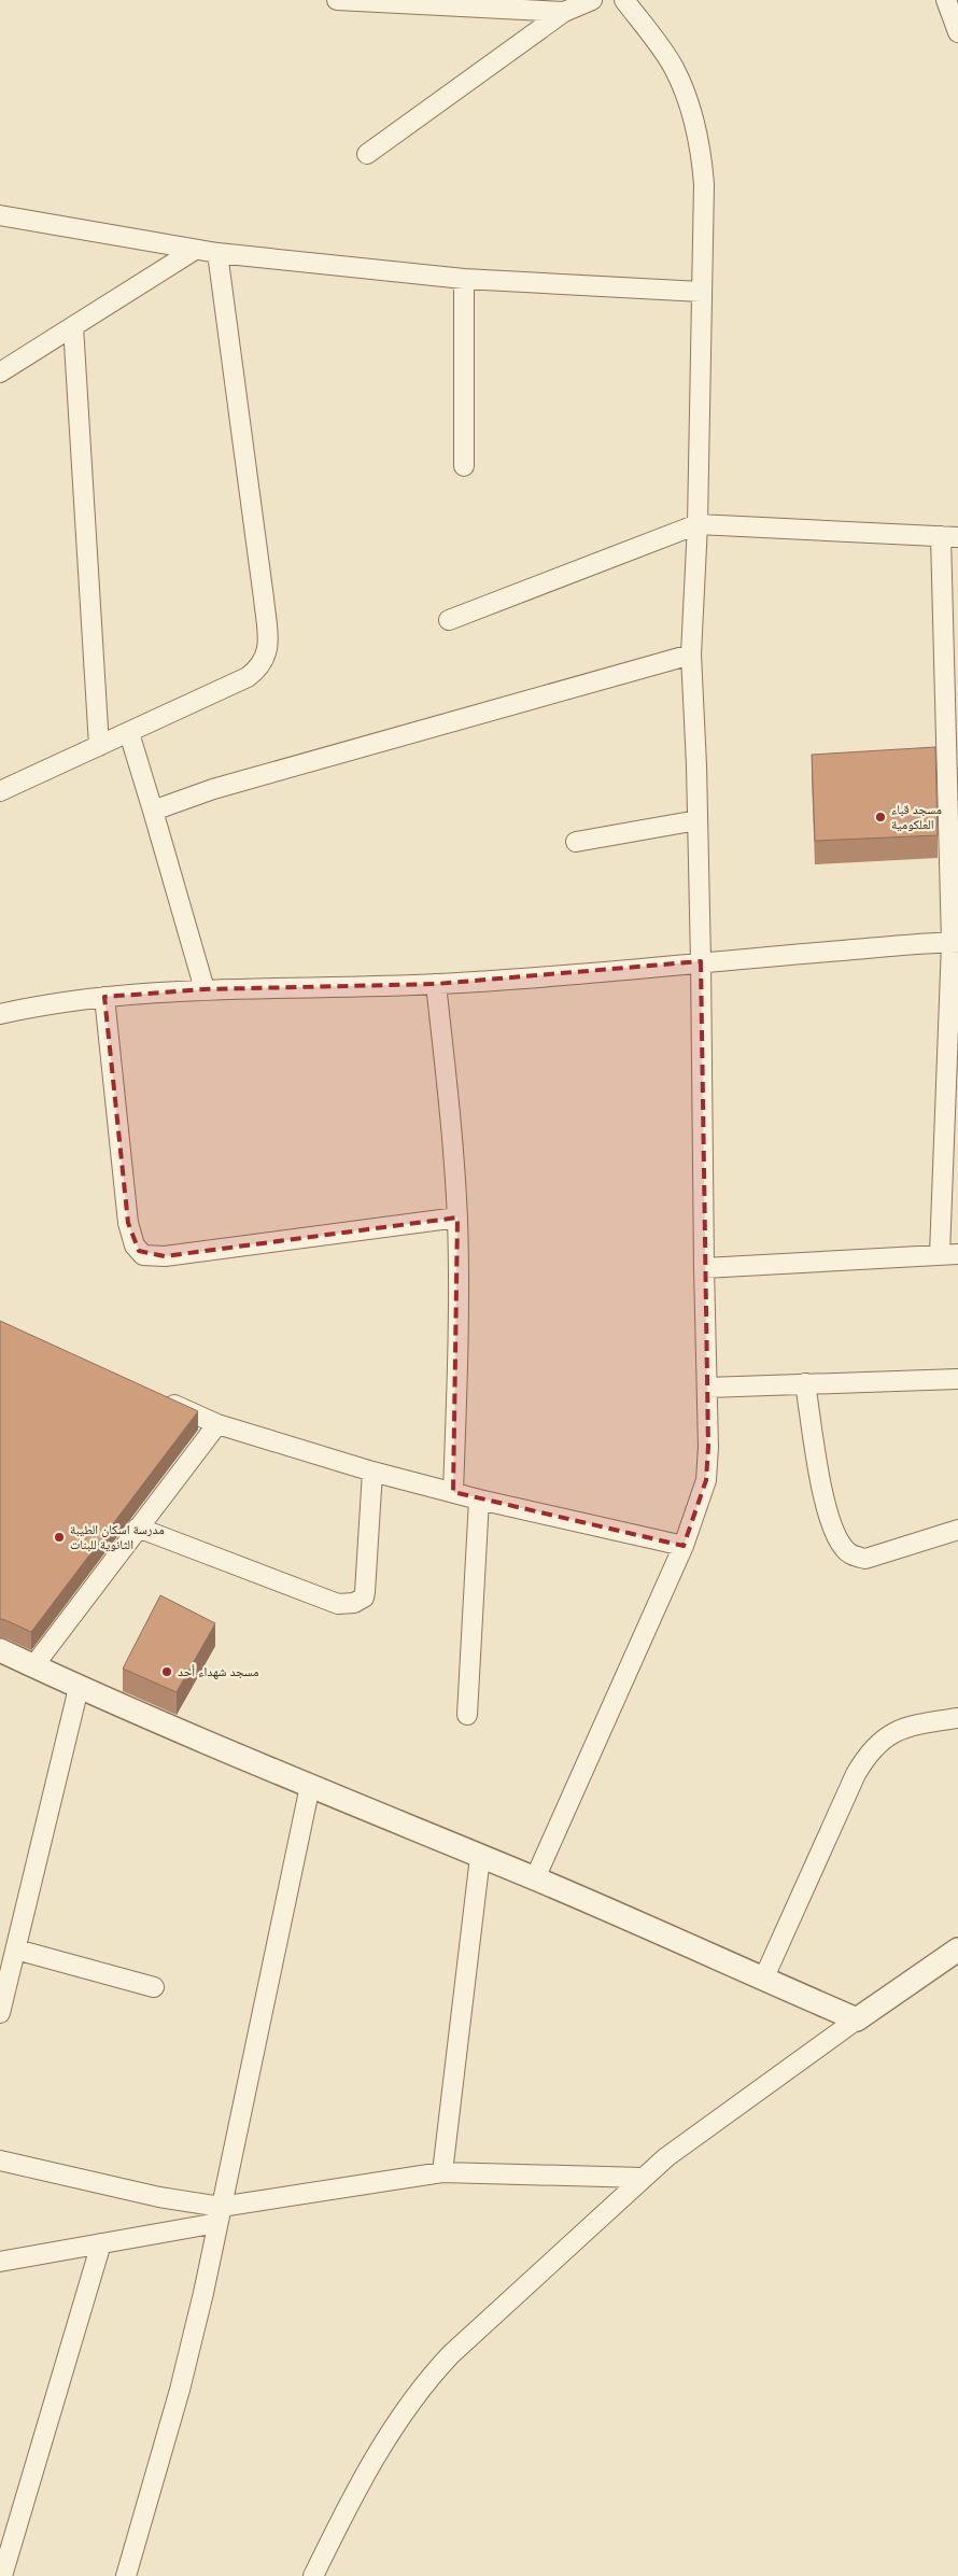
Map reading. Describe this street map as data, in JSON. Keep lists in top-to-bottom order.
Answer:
{
  "places": ["مسجد قباء العلكومية", "مدرسة اسكان الطيبة الثانوية للبنات", "مسجد شهداء أحد"]
}
